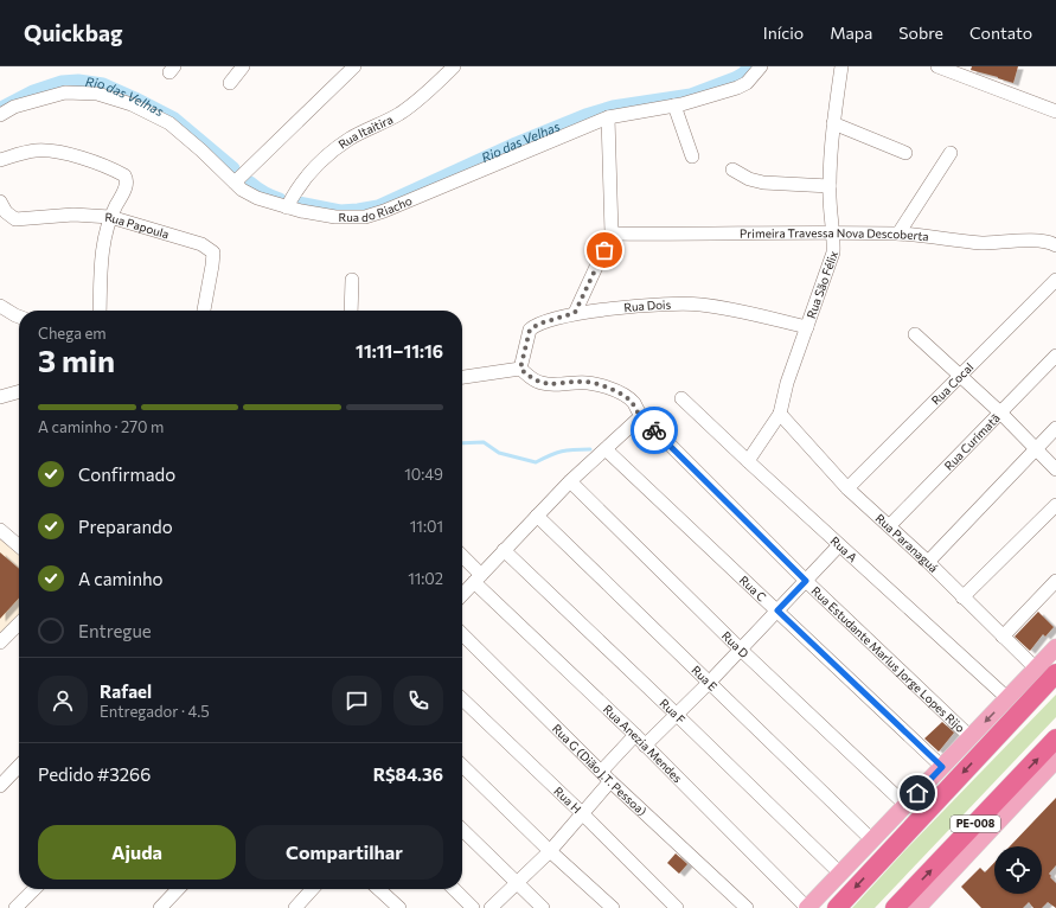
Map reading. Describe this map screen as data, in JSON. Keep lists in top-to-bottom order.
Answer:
{
  "streets": {
    "highway": ["PE-008"],
    "street": [
      "Rua Itaitira",
      "Rua do Riacho",
      "Rua Papoula",
      "Primeira Travessa Nova Descoberta",
      "Rua São Félix",
      "Rua Dois",
      "Rua Cocal",
      "Rua Curimatã",
      "Rua Paranaguá",
      "Rua A",
      "Rua C",
      "Rua D",
      "Rua Estudante Marlus Jorge Lopes Rijo",
      "Rua E",
      "Rua F",
      "Rua Anezia Mendes",
      "Rua G (Dião J.T. Pessoa)",
      "Rua H"
    ]
  },
  "crossings": [
    ["Rua Itaitira", "Rua do Riacho"],
    ["Primeira Travessa Nova Descoberta", "Rua São Félix"],
    ["Rua São Félix", "Rua Dois"],
    ["Rua São Félix", "Rua Paranaguá"],
    ["Rua São Félix", "Rua A"],
    ["Rua Dois", "Rua Estudante Marlus Jorge Lopes Rijo"],
    ["Rua Cocal", "Rua Paranaguá"],
    ["Rua Curimatã", "Rua Paranaguá"],
    ["Rua A", "Rua Estudante Marlus Jorge Lopes Rijo"],
    ["Rua C", "Rua Estudante Marlus Jorge Lopes Rijo"],
    ["Rua D", "Rua Estudante Marlus Jorge Lopes Rijo"],
    ["Rua Estudante Marlus Jorge Lopes Rijo", "Rua E"],
    ["Rua Estudante Marlus Jorge Lopes Rijo", "Rua F"],
    ["Rua Estudante Marlus Jorge Lopes Rijo", "Rua Anezia Mendes"]
  ],
  "water": ["Rio das Velhas"],
  "page": {
    "header": "Quickbag",
    "nav": [
      "Início",
      "Mapa",
      "Sobre",
      "Contato"
    ],
    "heading": ["3 min", "Chega em", "11:11–11:16"],
    "panel": [
      "Rafael",
      "Entregador · 4.5",
      "Pedido #3266",
      "R$84.36"
    ],
    "bar": "A caminho · 270 m",
    "list": [
      ["Confirmado", "10:49"],
      ["Preparando", "11:01"],
      ["A caminho", "11:02"],
      "Entregue"
    ],
    "buttons": ["Ajuda", "Compartilhar"]
  }
}
